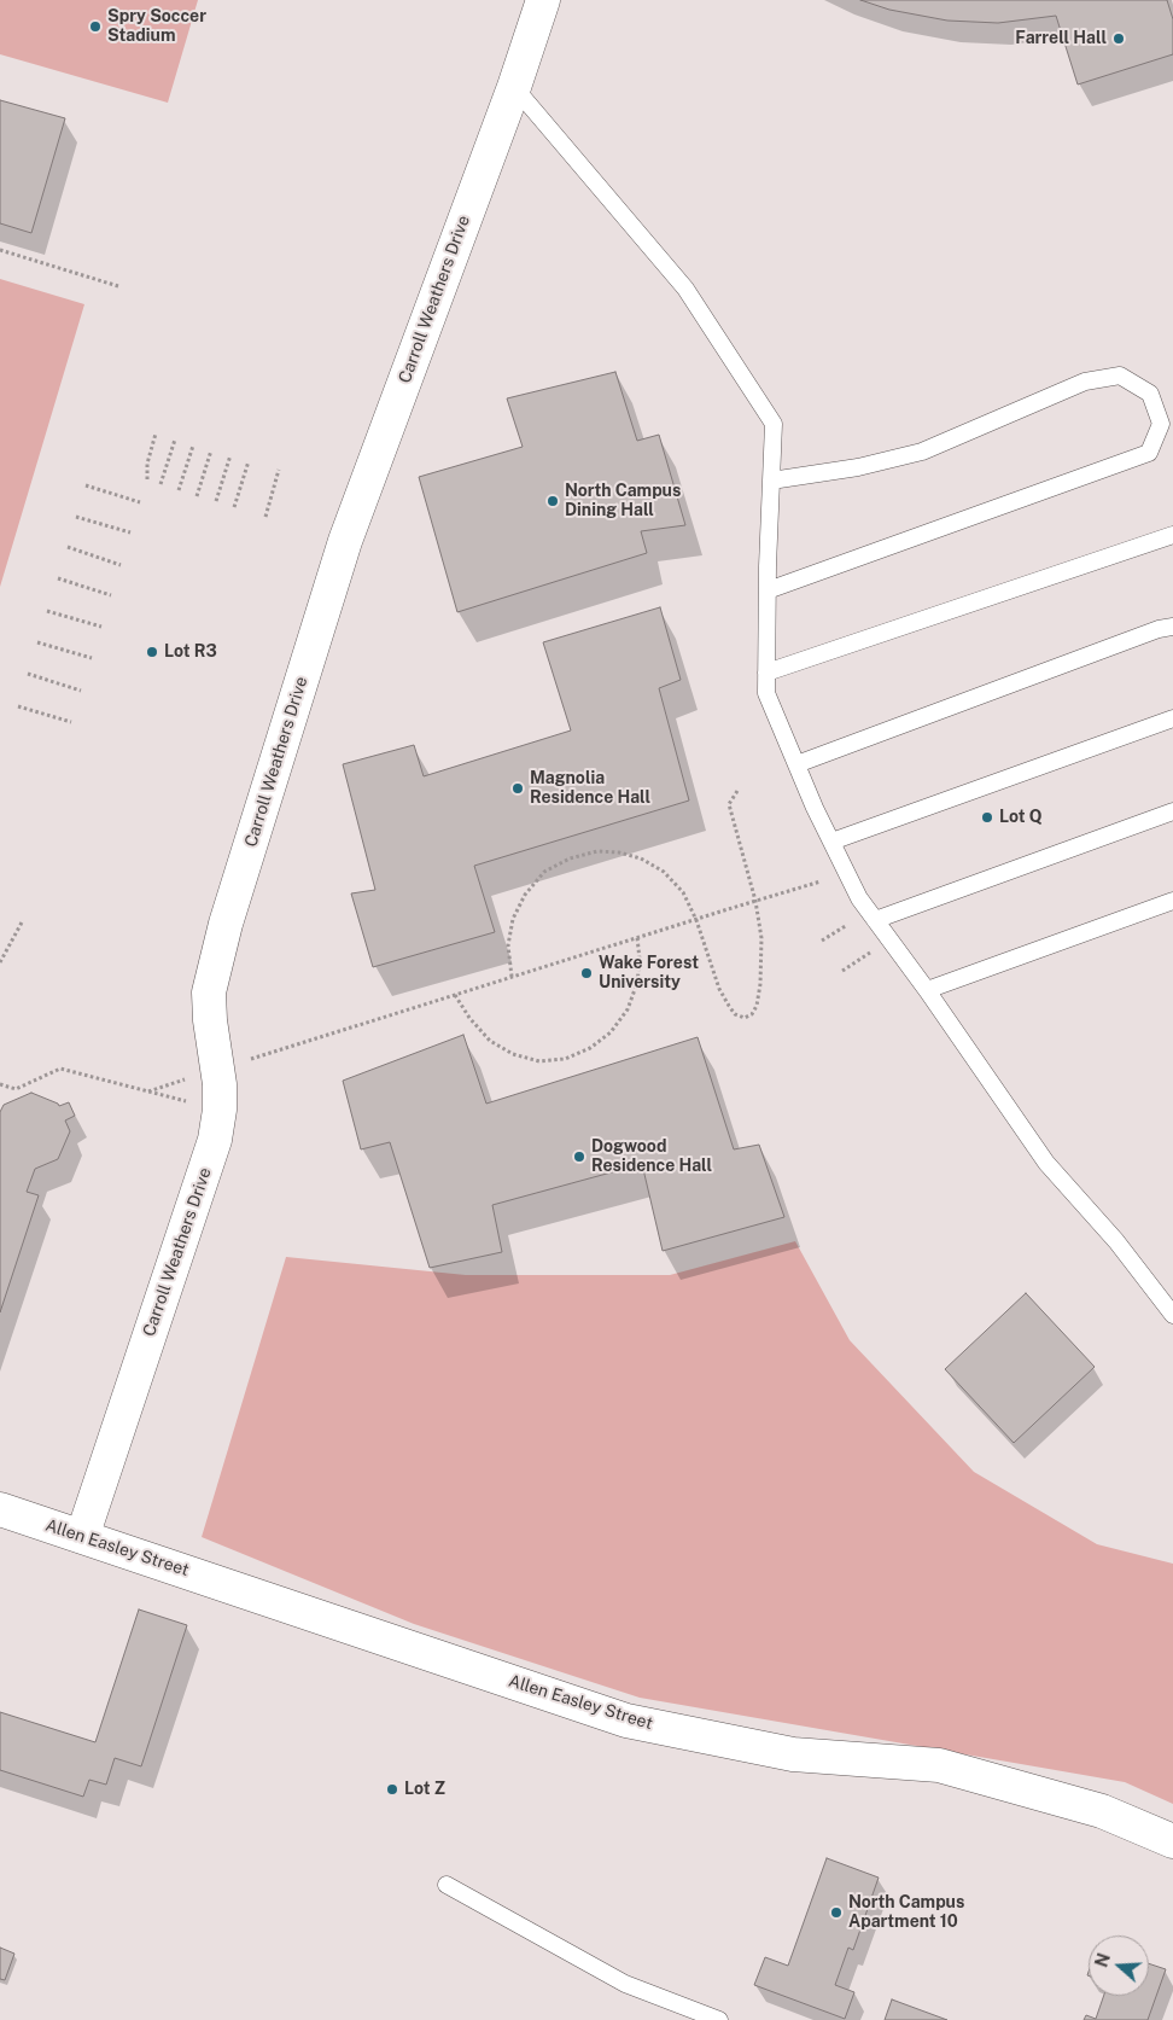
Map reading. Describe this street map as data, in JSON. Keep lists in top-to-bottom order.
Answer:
{
  "streets": {
    "street": ["Carroll Weathers Drive", "Allen Easley Street"]
  },
  "crossings": [
    ["Carroll Weathers Drive", "Allen Easley Street"]
  ],
  "places": [
    "Spry Soccer Stadium",
    "Farrell Hall",
    "North Campus Dining Hall",
    "Lot R3",
    "Magnolia Residence Hall",
    "Lot Q",
    "Wake Forest University",
    "Dogwood Residence Hall",
    "Lot Z",
    "North Campus Apartment 10"
  ],
  "north": "left"
}
